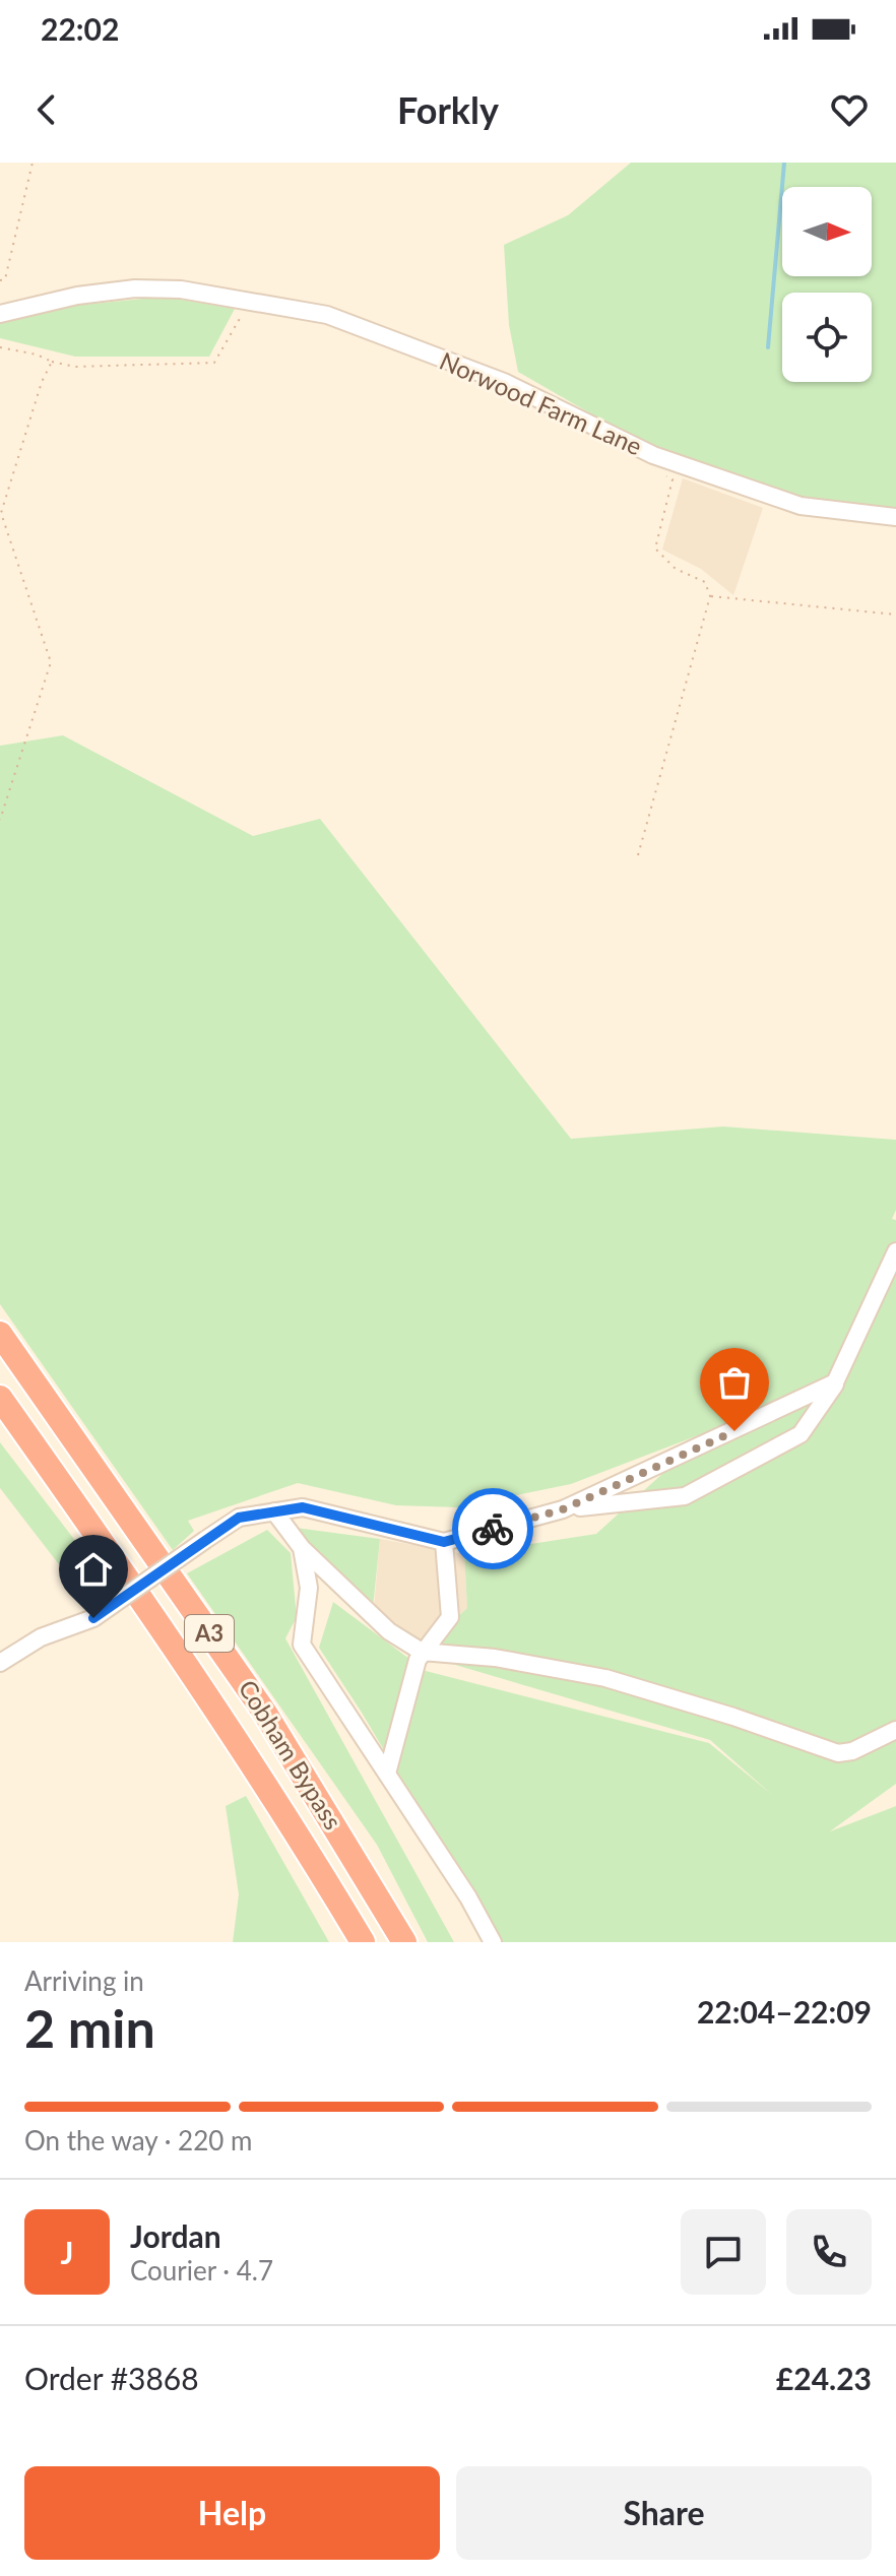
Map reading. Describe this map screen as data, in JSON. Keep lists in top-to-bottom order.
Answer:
{
  "streets": {
    "highway": ["A3", "Cobham Bypass"],
    "street": ["Norwood Farm Lane"]
  },
  "north": "right",
  "page": {
    "status": "22:02",
    "header": "Forkly",
    "heading": ["2 min", "Arriving in", "22:04–22:09"],
    "panel": [
      "Jordan",
      "Courier · 4.7",
      "Order #3868",
      "£24.23"
    ],
    "bar": "On the way · 220 m",
    "round": "J",
    "buttons": ["Help", "Share"]
  }
}
